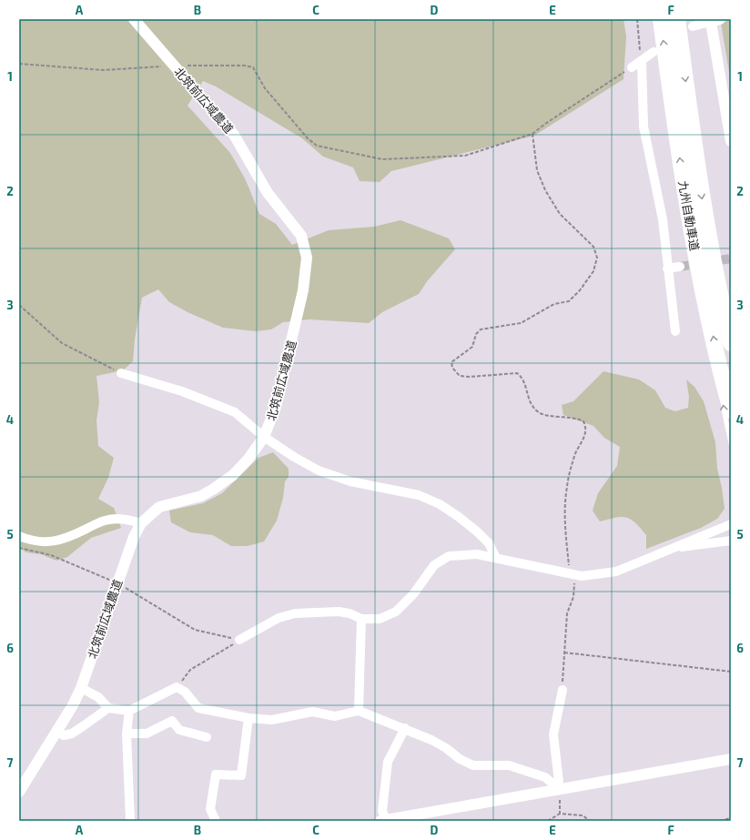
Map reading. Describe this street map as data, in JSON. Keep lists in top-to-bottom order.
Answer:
{
  "streets": {
    "highway": ["九州自動車道"],
    "street": ["北筑前広域農道"]
  },
  "grid": {
    "columns": [
      "A",
      "B",
      "C",
      "D",
      "E",
      "F"
    ],
    "rows": [
      "1",
      "2",
      "3",
      "4",
      "5",
      "6",
      "7"
    ]
  }
}
